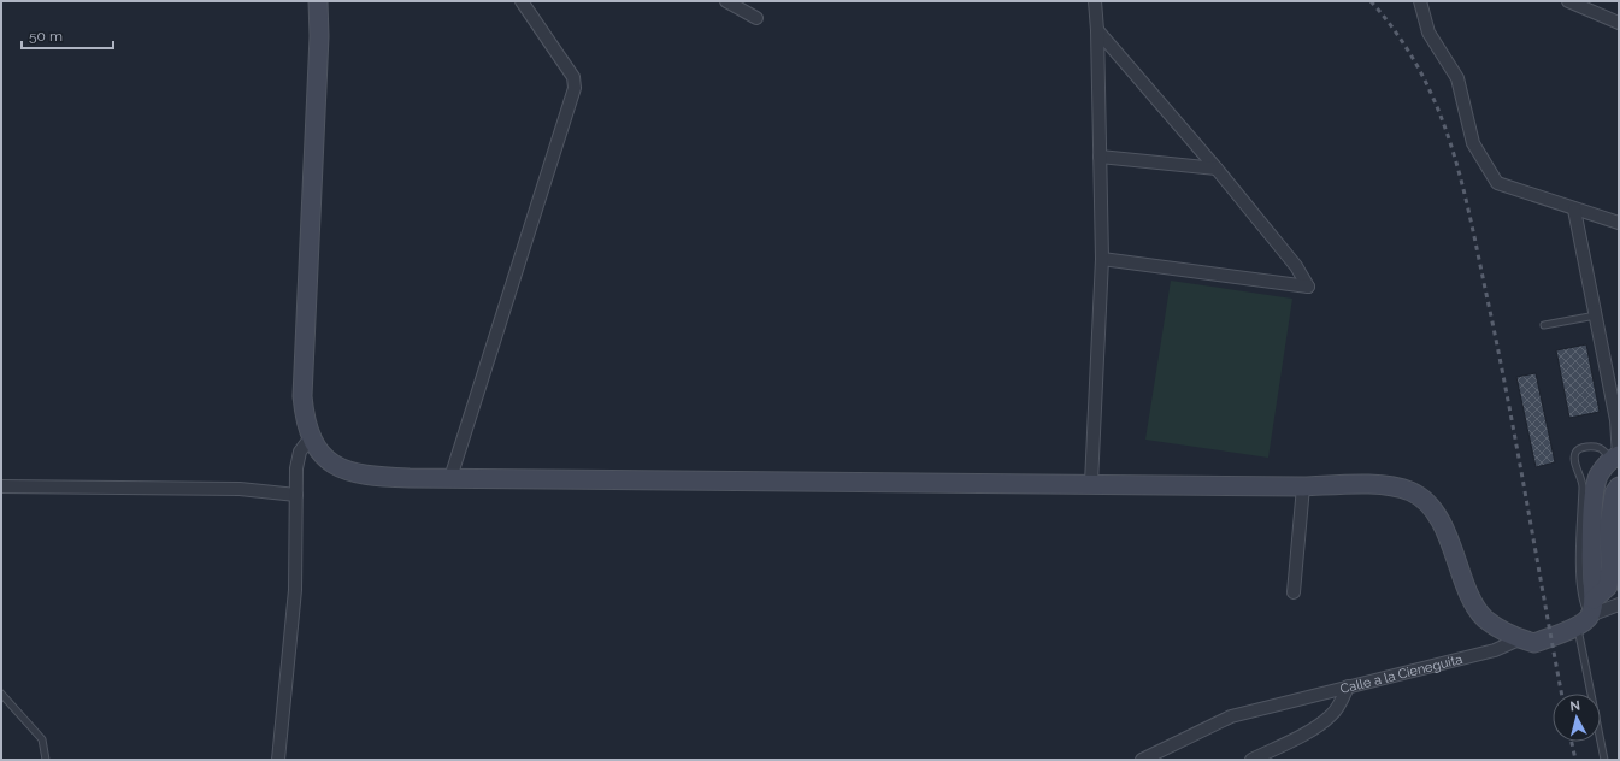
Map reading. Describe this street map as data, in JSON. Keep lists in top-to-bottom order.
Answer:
{
  "streets": {
    "street": ["Calle a la Cieneguita"]
  },
  "scale_bar": "50 m",
  "north": "top"
}
